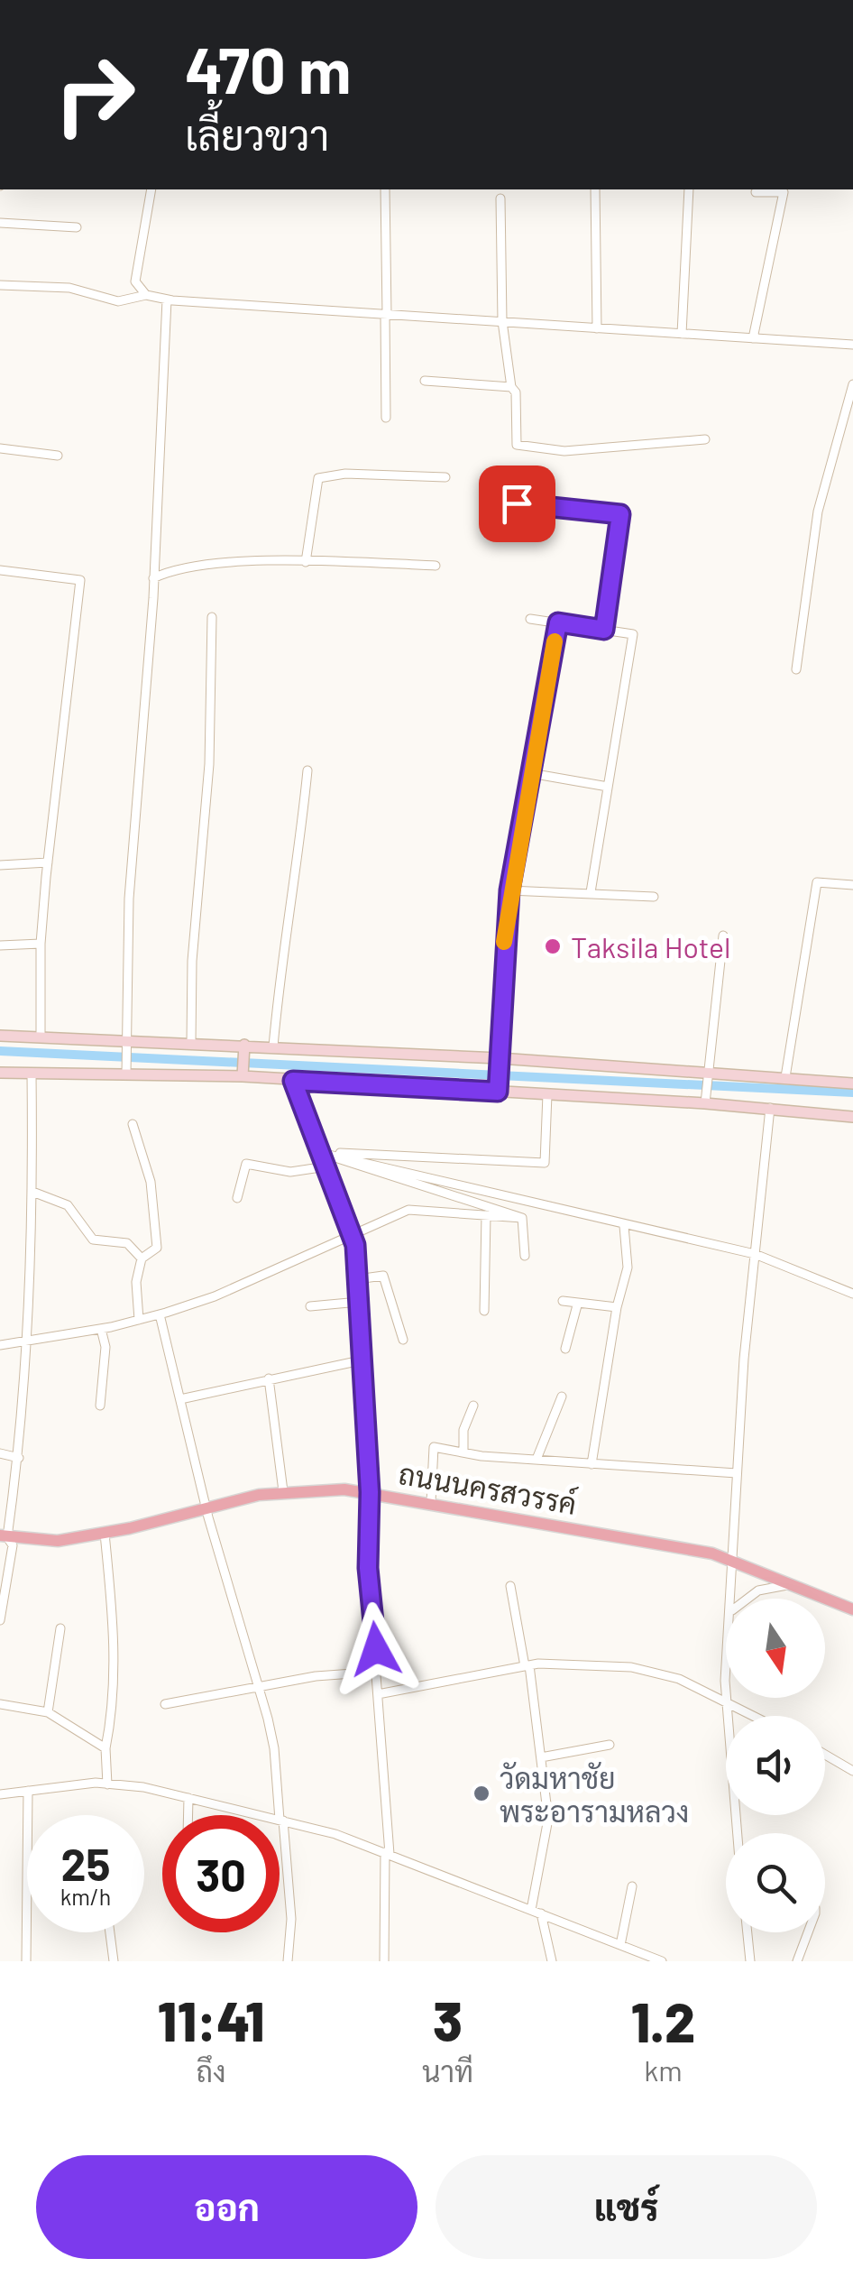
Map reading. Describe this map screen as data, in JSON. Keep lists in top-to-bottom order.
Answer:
{
  "streets": {
    "main road": ["ถนนนครสวรรค์"]
  },
  "places": ["Taksila Hotel", "วัดมหาชัย พระอารามหลวง"],
  "north": "bottom",
  "page": {
    "turn": ["470 m", "เลี้ยวขวา"],
    "speed": "25 km/h",
    "limit": "30",
    "eta": [
      "11:41",
      "ถึง",
      "3",
      "นาที",
      "1.2",
      "km"
    ],
    "buttons": ["ออก", "แชร์"]
  }
}
